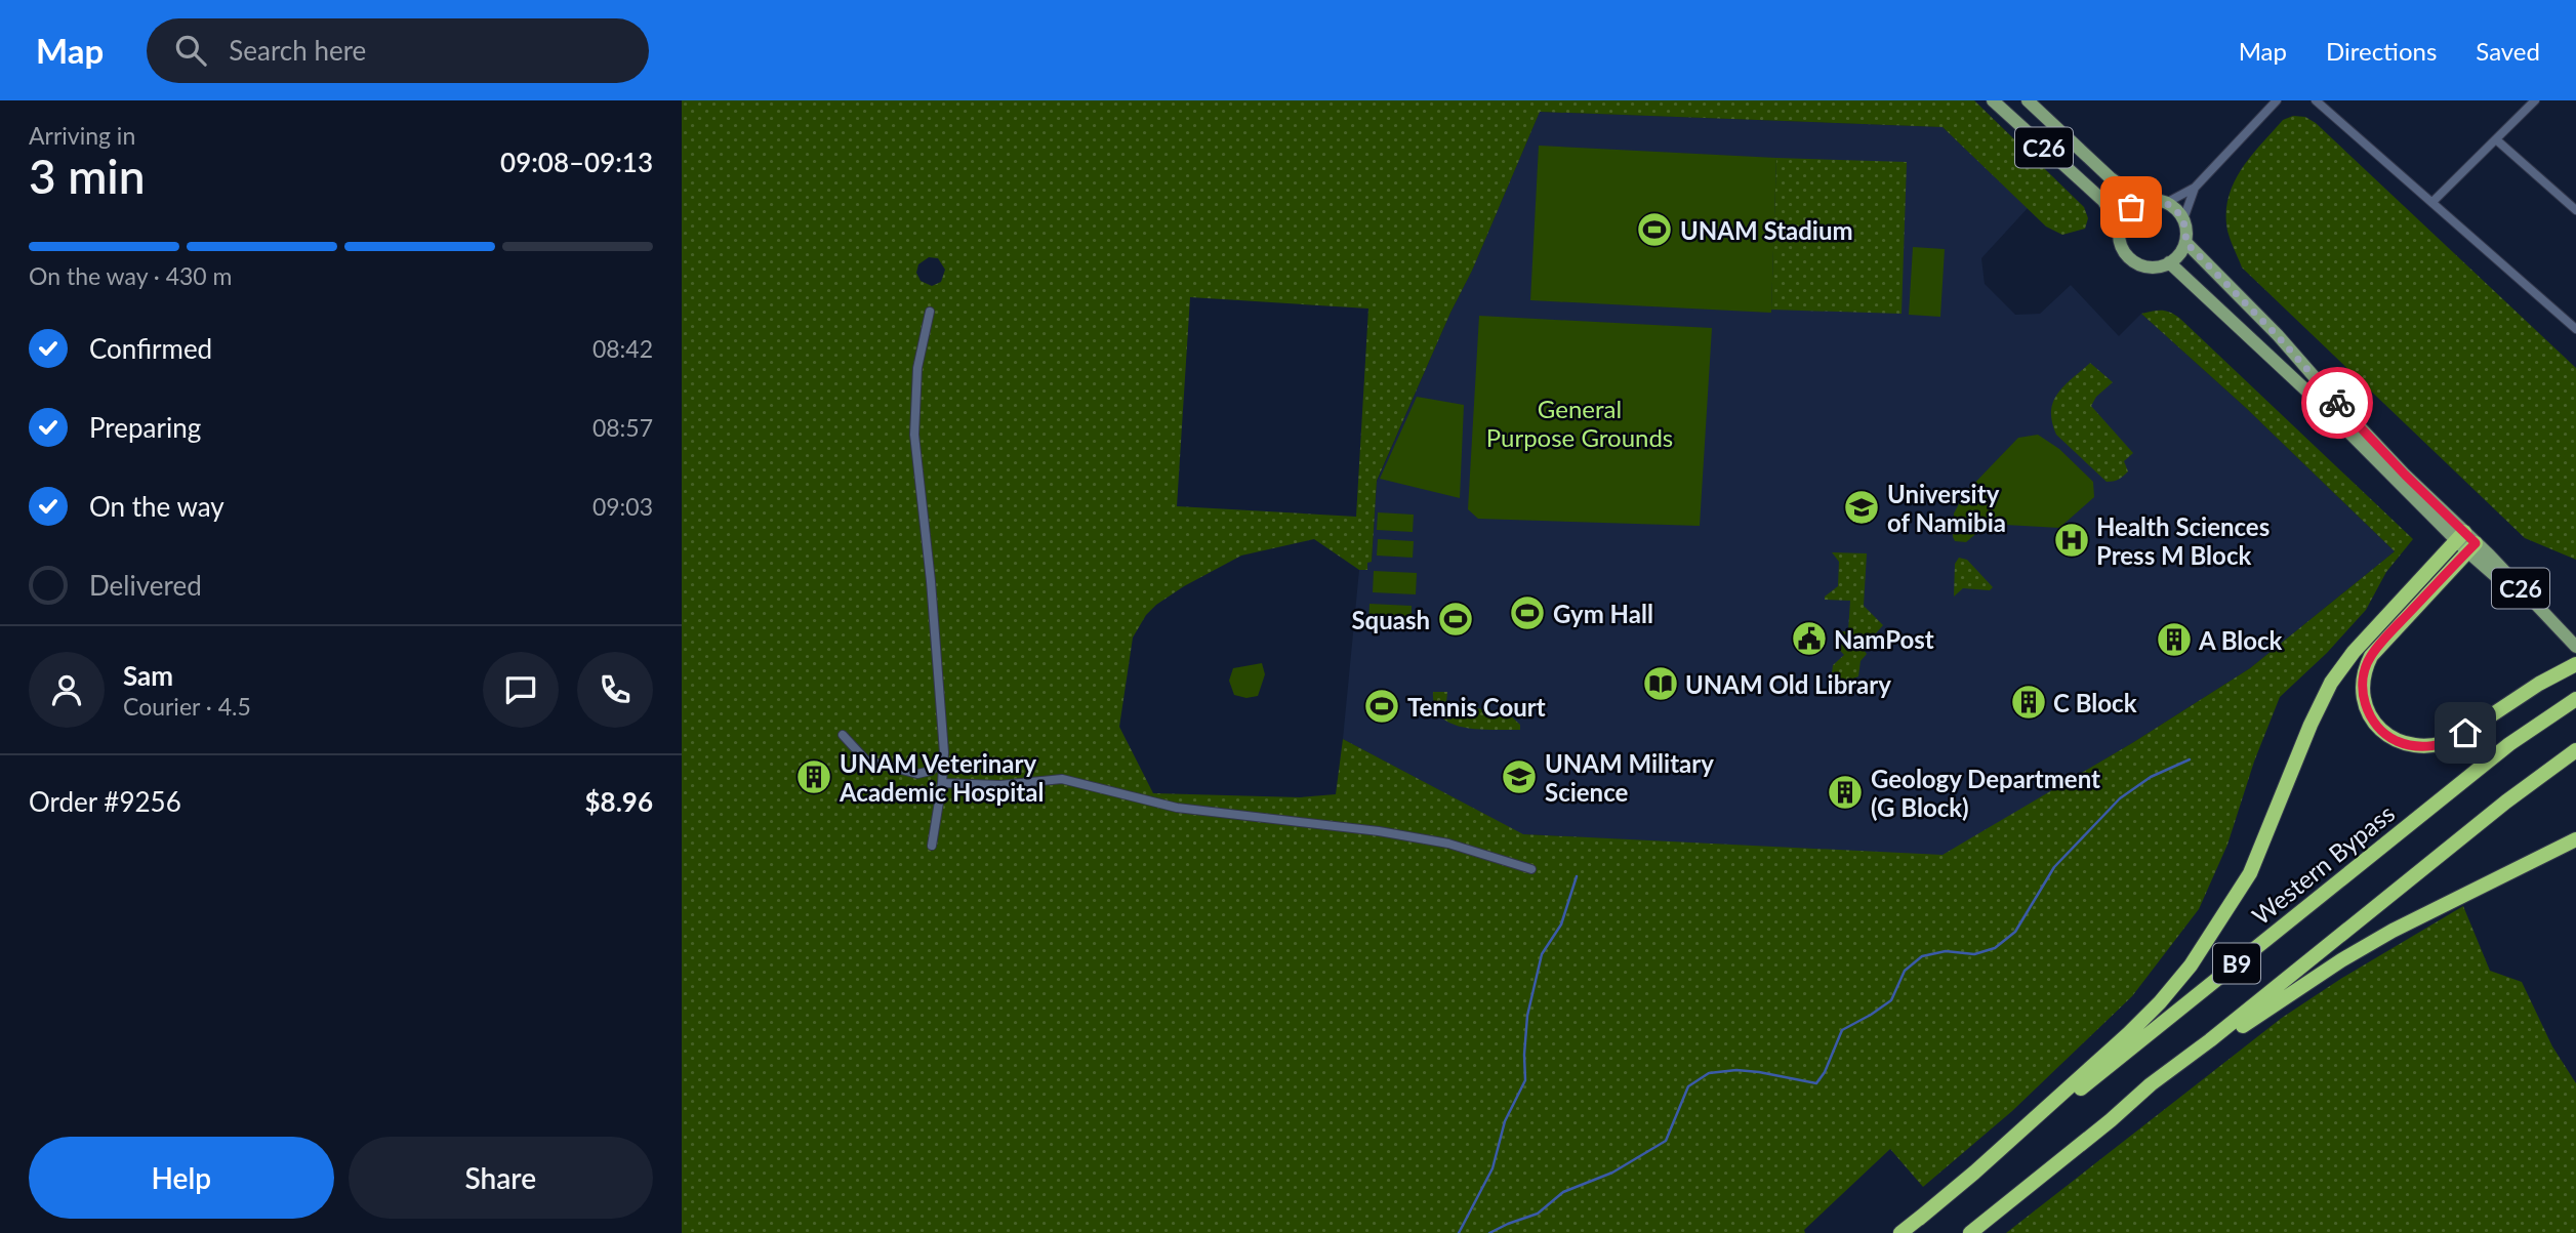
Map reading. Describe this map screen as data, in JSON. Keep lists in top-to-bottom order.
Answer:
{
  "streets": {
    "highway": ["Western Bypass", "B9"],
    "main road": ["C26"]
  },
  "parks": ["General Purpose Grounds"],
  "places": {
    "sports": [
      "UNAM Stadium",
      "Gym Hall",
      "Squash",
      "Tennis Court"
    ],
    "school or university": ["University of Namibia", "UNAM Military Science"],
    "hospital": ["Health Sciences Press M Block"],
    "public building": ["NamPost"],
    "building": [
      "A Block",
      "C Block",
      "UNAM Veterinary Academic Hospital",
      "Geology Department (G Block)"
    ],
    "library": ["UNAM Old Library"]
  },
  "page": {
    "header": "Map",
    "search": "Search here",
    "nav": ["Map", "Directions", "Saved"],
    "heading": ["3 min", "Arriving in", "09:08–09:13"],
    "panel": [
      "Sam",
      "Courier · 4.5",
      "Order #9256",
      "$8.96"
    ],
    "bar": "On the way · 430 m",
    "list": [
      ["Confirmed", "08:42"],
      ["Preparing", "08:57"],
      ["On the way", "09:03"],
      "Delivered"
    ],
    "buttons": ["Help", "Share"]
  }
}
